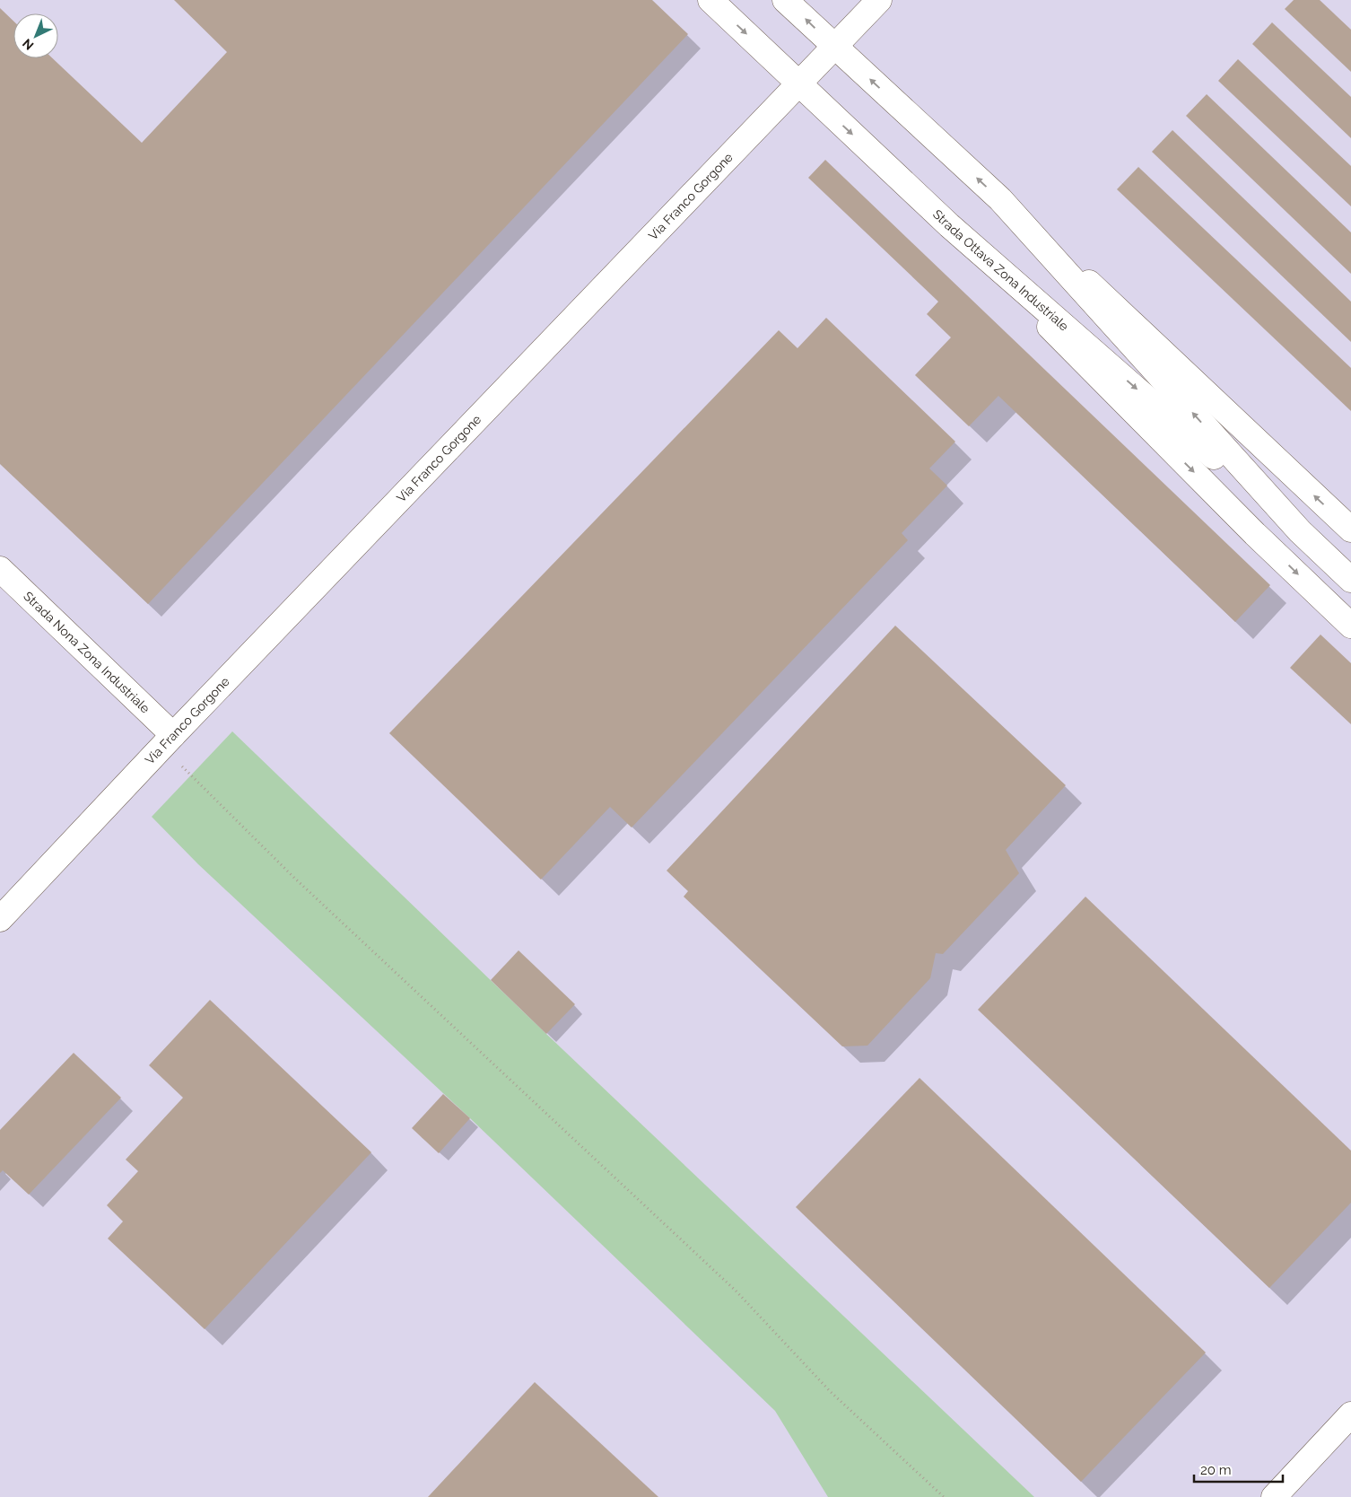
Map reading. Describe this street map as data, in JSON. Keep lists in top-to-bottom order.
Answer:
{
  "streets": {
    "street": ["Via Franco Gorgone", "Strada Ottava Zona Industriale", "Strada Nona Zona Industriale"]
  },
  "crossings": [
    ["Via Franco Gorgone", "Strada Ottava Zona Industriale"],
    ["Via Franco Gorgone", "Strada Nona Zona Industriale"]
  ],
  "scale_bar": "20 m",
  "north": "bottom left"
}
